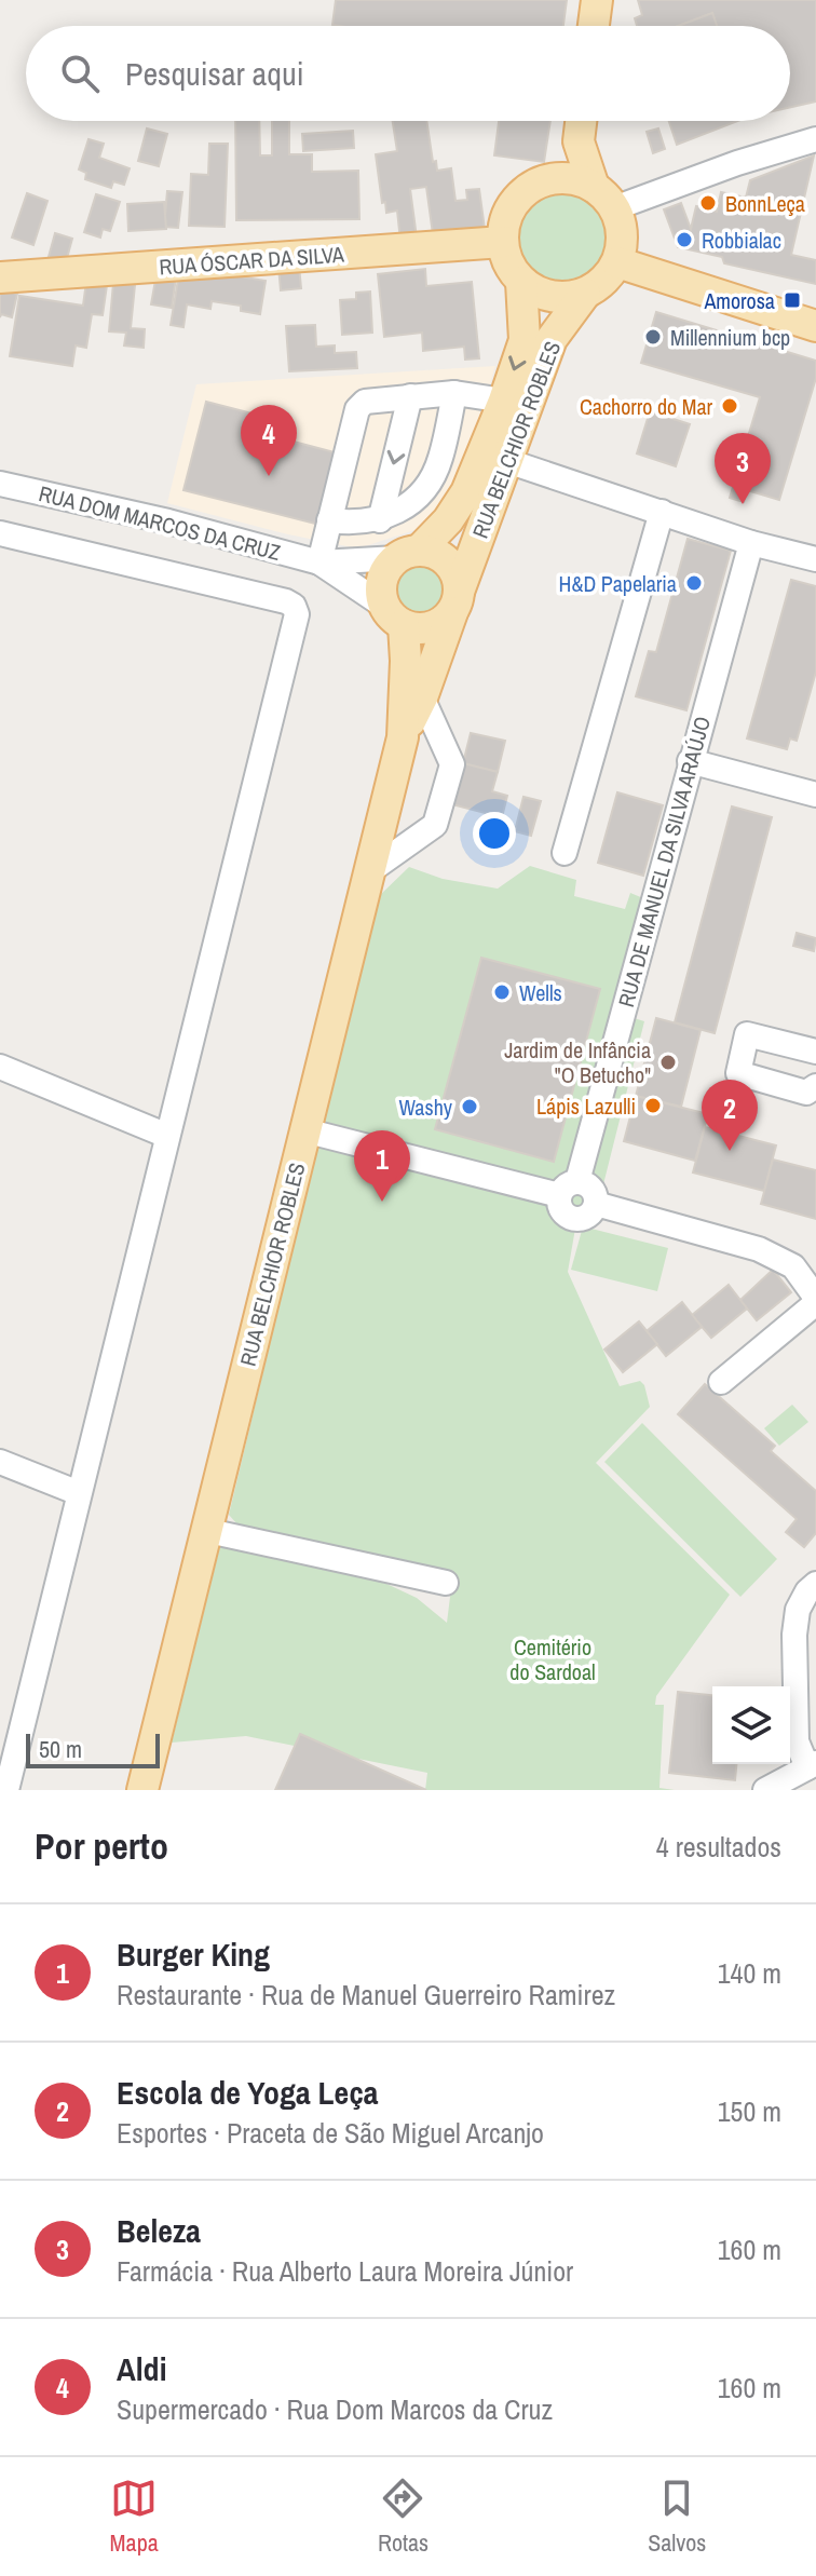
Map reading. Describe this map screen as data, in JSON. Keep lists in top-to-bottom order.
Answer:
{
  "streets": {
    "main road": ["RUA ÓSCAR DA SILVA", "RUA BELCHIOR ROBLES"],
    "street": ["RUA DOM MARCOS DA CRUZ", "RUA DE MANUEL DA SILVA ARAÚJO"]
  },
  "crossings": [
    ["RUA ÓSCAR DA SILVA", "RUA BELCHIOR ROBLES"],
    ["RUA BELCHIOR ROBLES", "RUA DOM MARCOS DA CRUZ"]
  ],
  "parks": ["Cemitério do Sardoal"],
  "places": {
    "other": [
      "BonnLeça",
      "Robbialac",
      "Millennium bcp",
      "Cachorro do Mar",
      "H&D Papelaria",
      "Wells",
      "Jardim de Infância \"O Betucho\"",
      "Lápis Lazulli",
      "Washy"
    ],
    "transit": ["Amorosa"]
  },
  "scale_bar": "50 m",
  "page": {
    "search": "Pesquisar aqui",
    "pins": [
      "4",
      "3",
      "2",
      "1"
    ],
    "scale": "50 m",
    "heading": ["Por perto", "4 resultados"],
    "list": [
      {
        "mark": "1",
        "name": "Burger King",
        "note": "Restaurante · Rua de Manuel Guerreiro Ramirez",
        "value": "140 m"
      },
      {
        "mark": "2",
        "name": "Escola de Yoga Leça",
        "note": "Esportes · Praceta de São Miguel Arcanjo",
        "value": "150 m"
      },
      {
        "mark": "3",
        "name": "Beleza",
        "note": "Farmácia · Rua Alberto Laura Moreira Júnior",
        "value": "160 m"
      },
      {
        "mark": "4",
        "name": "Aldi",
        "note": "Supermercado · Rua Dom Marcos da Cruz",
        "value": "160 m"
      }
    ],
    "nav": ["Mapa", "Rotas", "Salvos"]
  }
}
